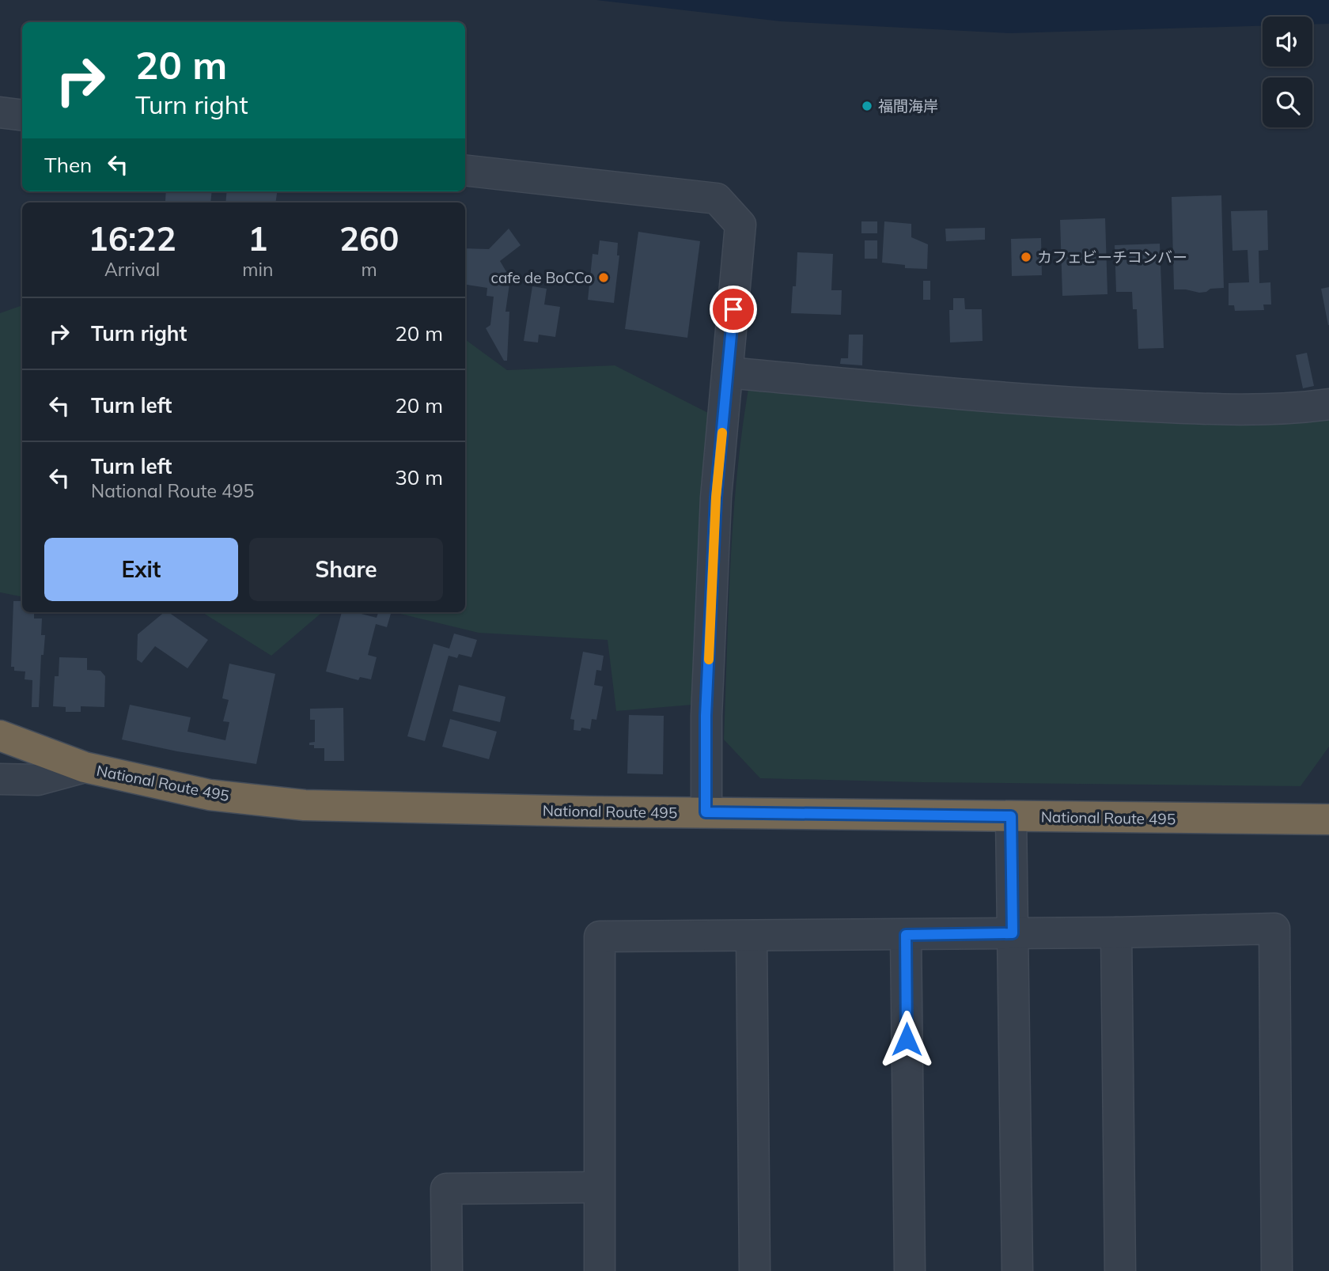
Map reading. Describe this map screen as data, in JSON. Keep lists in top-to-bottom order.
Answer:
{
  "streets": {
    "highway": ["National Route 495"]
  },
  "places": ["福間海岸", "カフェビーチコンバー", "cafe de BoCCo"],
  "page": {
    "turn": ["20 m", "Turn right"],
    "then": "Then",
    "eta": [
      "16:22",
      "Arrival",
      "1",
      "min",
      "260",
      "m"
    ],
    "list": [
      {
        "name": "Turn right",
        "value": "20 m"
      },
      {
        "name": "Turn left",
        "value": "20 m"
      },
      {
        "name": "Turn left",
        "note": "National Route 495",
        "value": "30 m"
      }
    ],
    "buttons": ["Exit", "Share"]
  }
}
